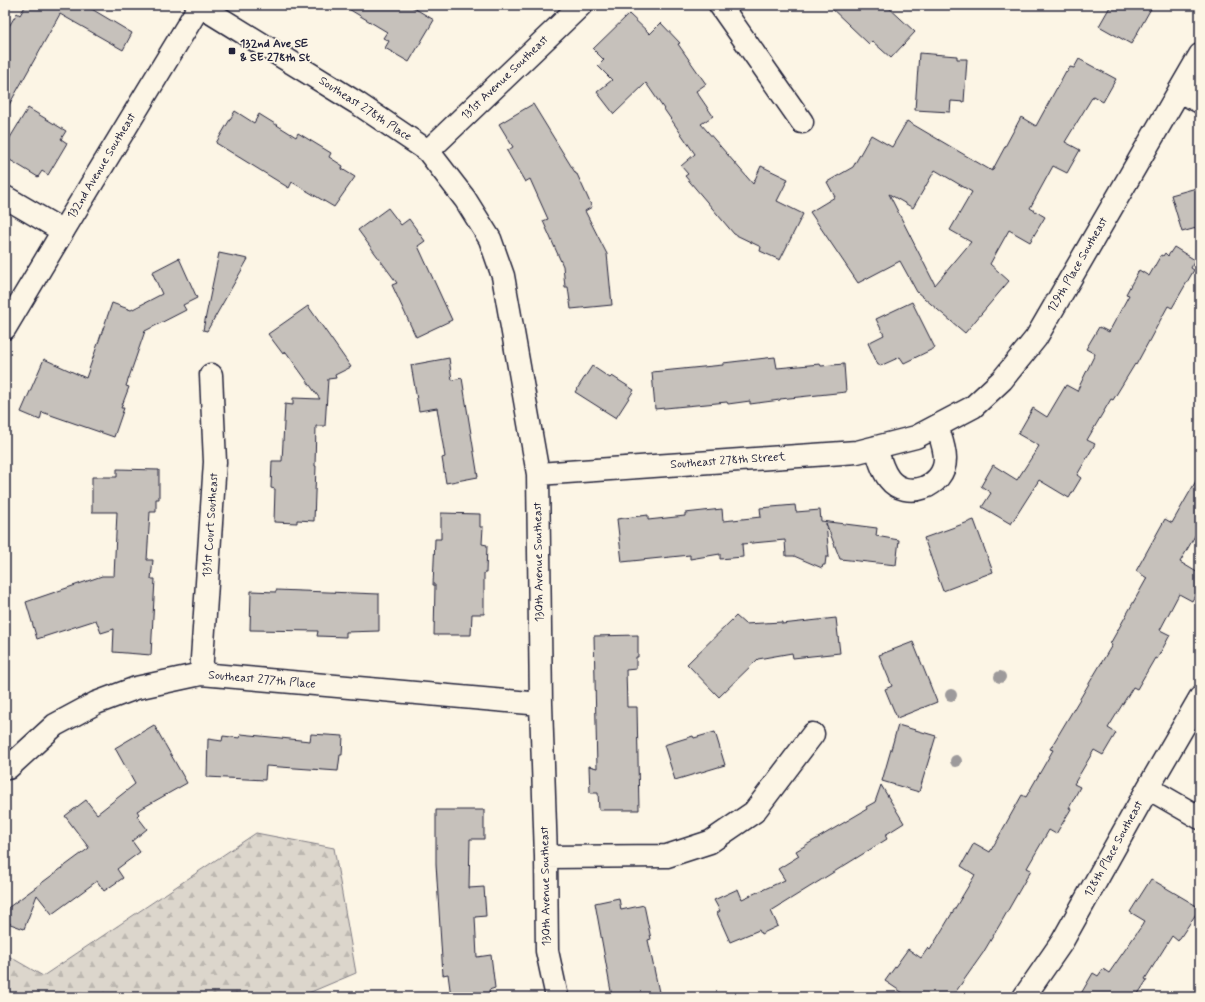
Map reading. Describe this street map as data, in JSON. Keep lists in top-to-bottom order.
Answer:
{
  "streets": {
    "street": [
      "131st Avenue Southeast",
      "Southeast 278th Place",
      "132nd Avenue Southeast",
      "129th Place Southeast",
      "Southeast 278th Street",
      "131st Court Southeast",
      "130th Avenue Southeast",
      "Southeast 277th Place",
      "128th Place Southeast"
    ]
  },
  "crossings": [
    ["131st Avenue Southeast", "Southeast 278th Place"],
    ["131st Avenue Southeast", "130th Avenue Southeast"],
    ["Southeast 278th Place", "132nd Avenue Southeast"],
    ["Southeast 278th Place", "130th Avenue Southeast"],
    ["129th Place Southeast", "Southeast 278th Street"],
    ["Southeast 278th Street", "130th Avenue Southeast"],
    ["131st Court Southeast", "Southeast 277th Place"],
    ["130th Avenue Southeast", "Southeast 277th Place"]
  ],
  "places": {
    "transit": ["132nd Ave SE & SE 278th St"]
  }
}
